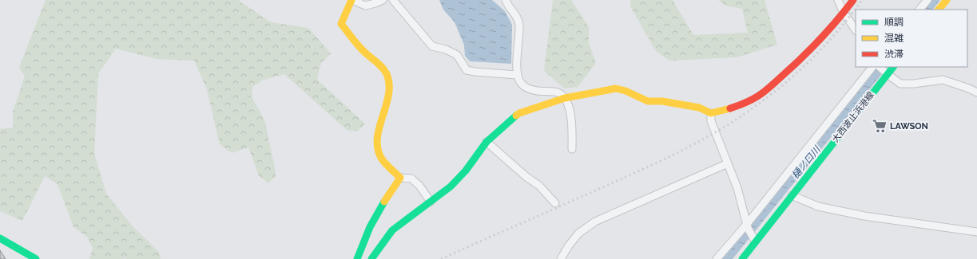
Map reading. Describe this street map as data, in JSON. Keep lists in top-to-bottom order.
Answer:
{
  "streets": {
    "street": ["大西波止浜港線"]
  },
  "water": ["樋ノ口川"],
  "places": {
    "supermarket": ["LAWSON"]
  },
  "legend": ["順調", "混雑", "渋滞"]
}
